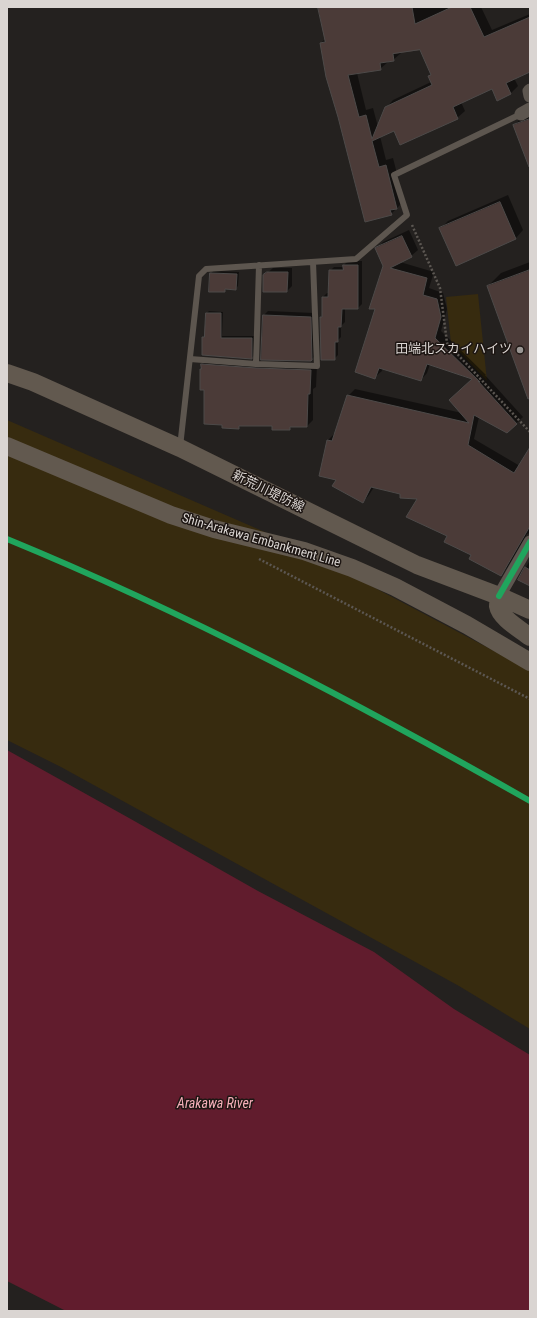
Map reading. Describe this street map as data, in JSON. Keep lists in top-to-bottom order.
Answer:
{
  "streets": {
    "main road": ["新荒川堤防線", "Shin-Arakawa Embankment Line"]
  },
  "water": ["Arakawa River"],
  "places": ["田端北スカイハイツ"]
}
